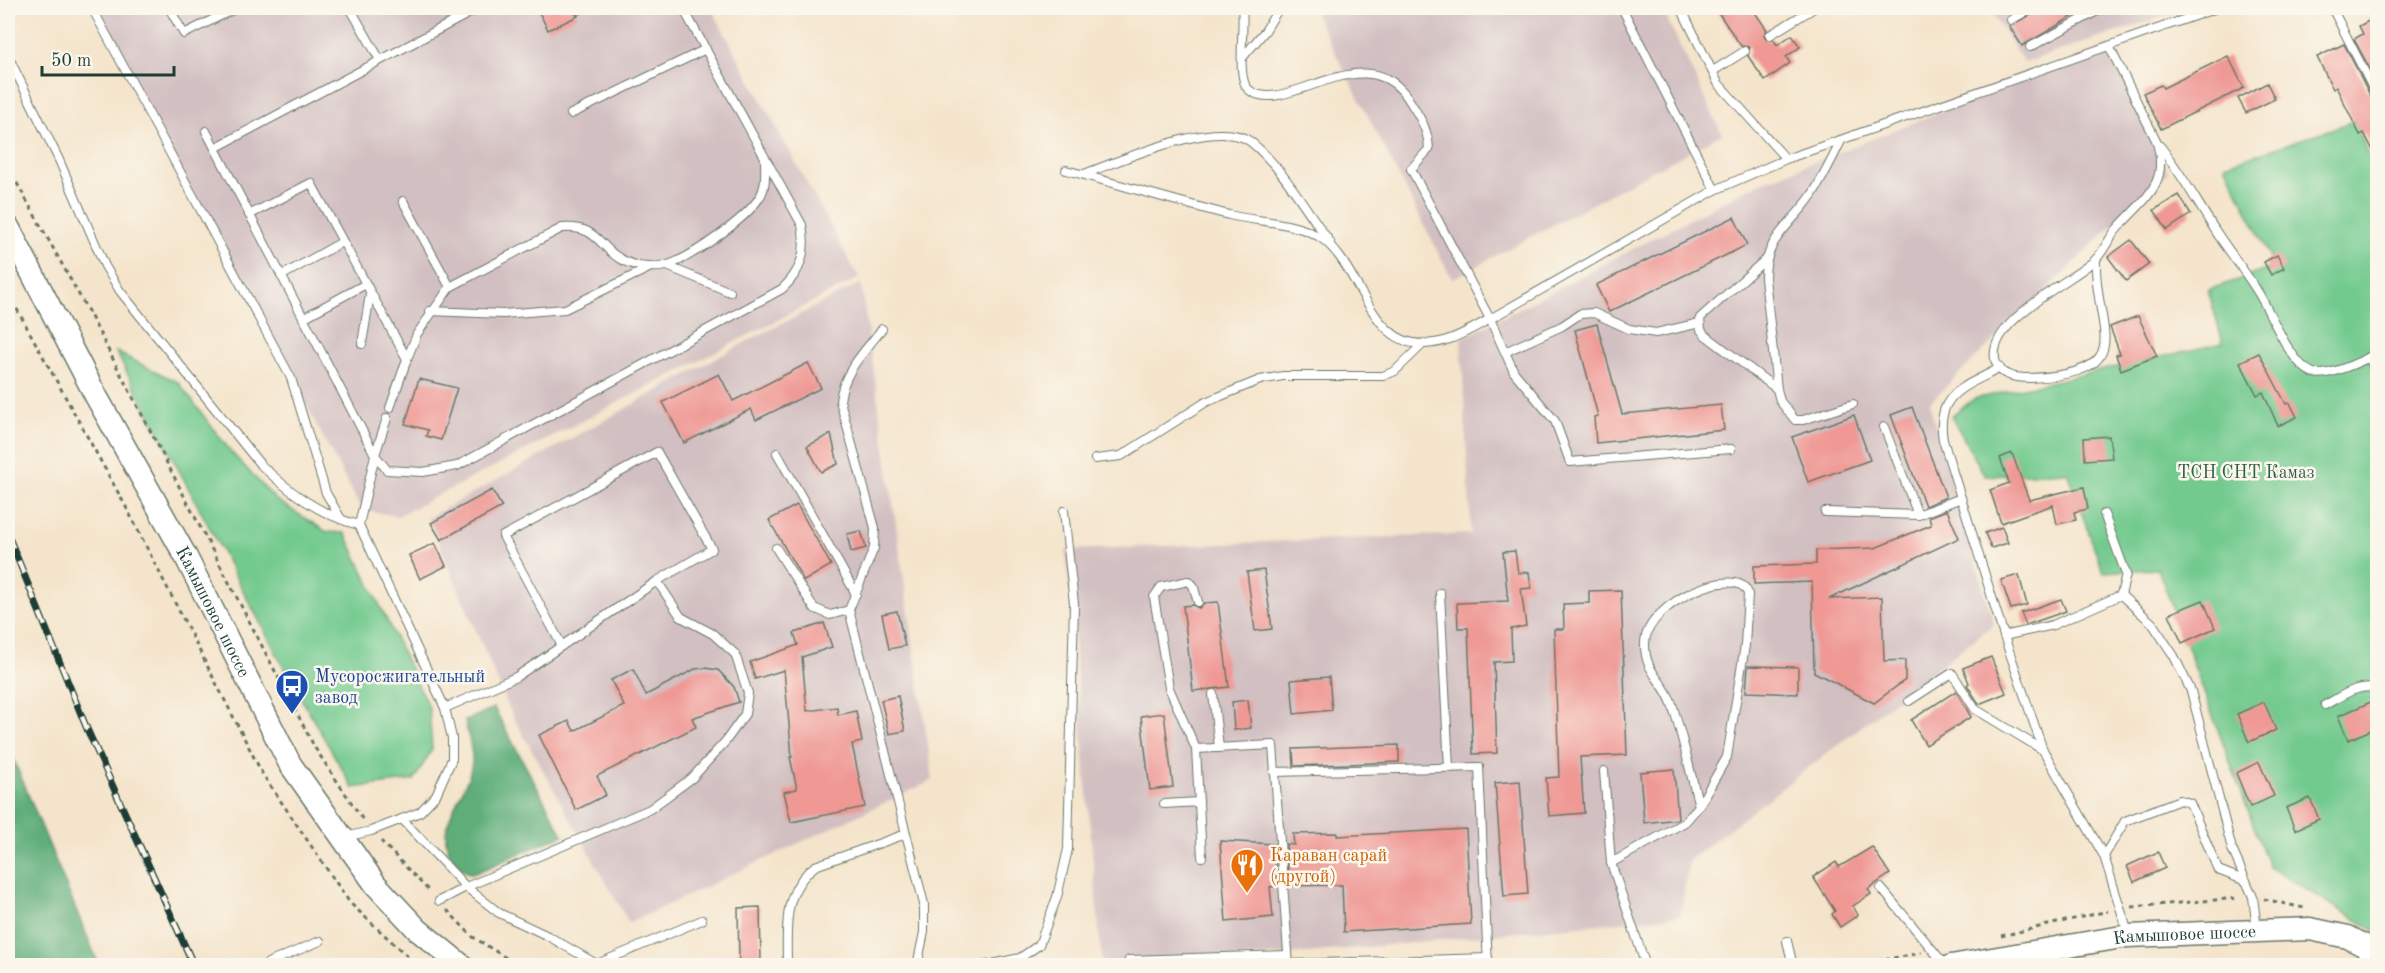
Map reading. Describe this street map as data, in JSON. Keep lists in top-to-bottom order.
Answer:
{
  "streets": {
    "main road": ["Камышовое шоссе"]
  },
  "parks": ["ТСН СНТ Камаз"],
  "places": {
    "bus stop": ["Мусоросжигательный завод"],
    "restaurant": ["Караван сарай (другой)"]
  },
  "scale_bar": "50 m"
}
